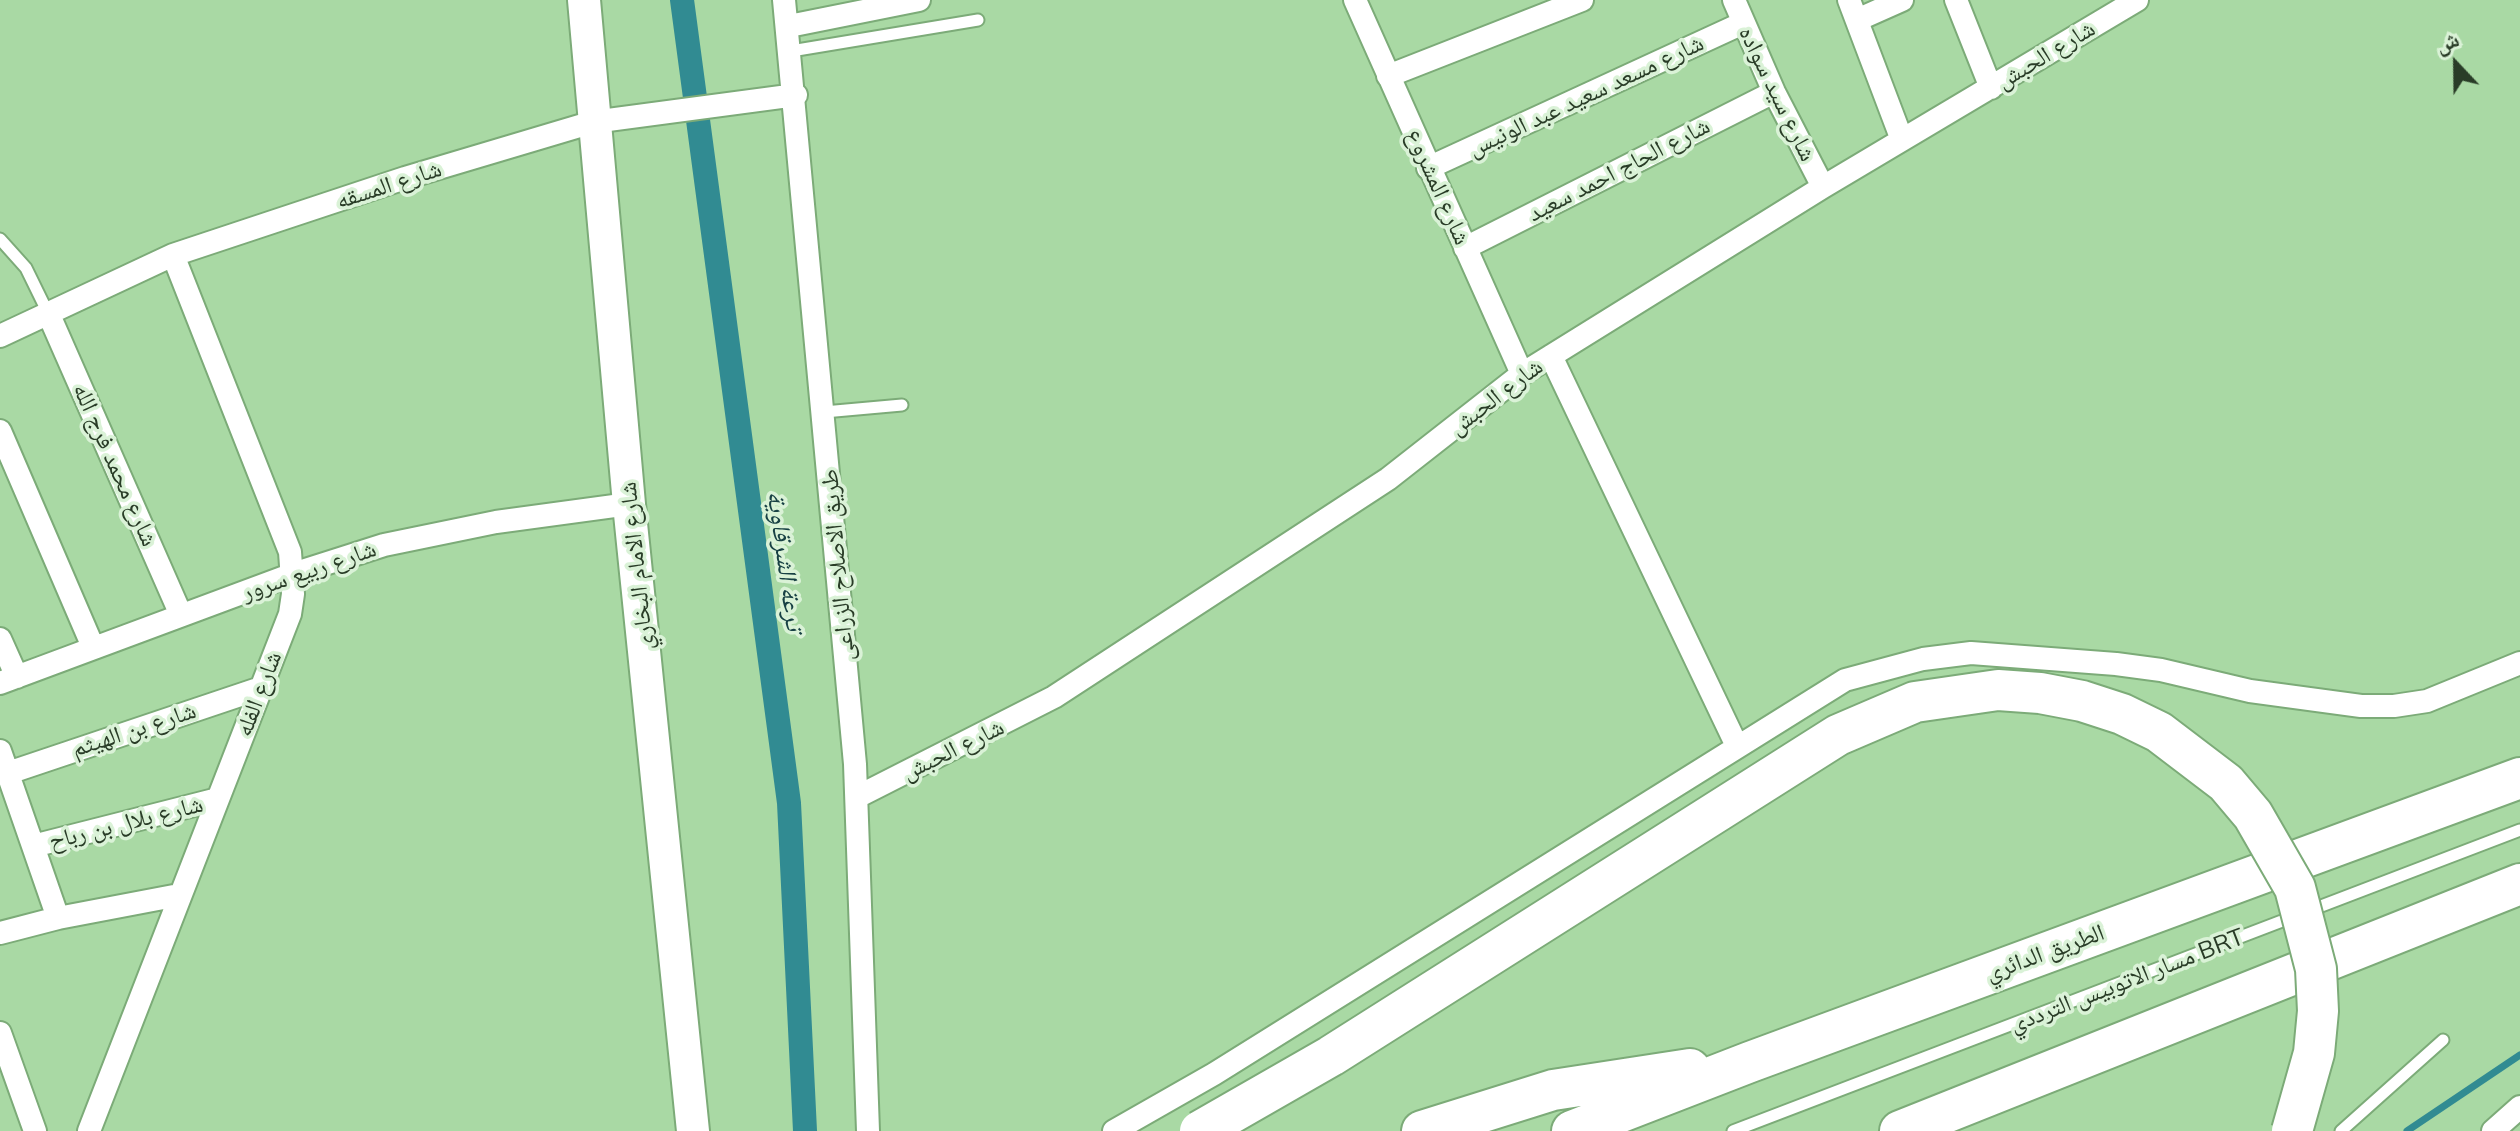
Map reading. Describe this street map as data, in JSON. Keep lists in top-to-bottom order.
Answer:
{
  "streets": {
    "highway": ["الطريق الدائري"],
    "street": [
      "شارع الحبش",
      "شارع سيد سواده",
      "شارع مسعد سعيد عبد الونيس",
      "شارع الحاج احمد سعيد",
      "شارع المسقه",
      "شارع المشروع",
      "شارع محمد فرج الله",
      "طريق الاصلاح الزراعى",
      "شارع الامام البخاري",
      "شارع ربيع سرور",
      "شارع الفله",
      "شارع بن الهيثم",
      "شارع بلال بن رباح"
    ],
    "lane": ["مسار الاتوبيس الترددي BRT"]
  },
  "crossings": [
    ["شارع الحبش", "شارع سيد سواده"],
    ["شارع الحبش", "شارع المشروع"],
    ["شارع الحبش", "طريق الاصلاح الزراعى"],
    ["شارع سيد سواده", "شارع مسعد سعيد عبد الونيس"],
    ["شارع سيد سواده", "شارع الحاج احمد سعيد"],
    ["شارع مسعد سعيد عبد الونيس", "شارع المشروع"],
    ["شارع الحاج احمد سعيد", "شارع المشروع"],
    ["شارع المسقه", "شارع محمد فرج الله"],
    ["شارع المسقه", "طريق الاصلاح الزراعى"],
    ["شارع المسقه", "شارع الامام البخاري"],
    ["شارع المسقه", "شارع الفله"],
    ["شارع محمد فرج الله", "شارع ربيع سرور"],
    ["شارع الامام البخاري", "شارع ربيع سرور"],
    ["شارع ربيع سرور", "شارع الفله"],
    ["شارع الفله", "شارع بن الهيثم"],
    ["شارع الفله", "شارع بلال بن رباح"]
  ],
  "water": ["ترعة الشرقاوية"],
  "north": "top"
}
